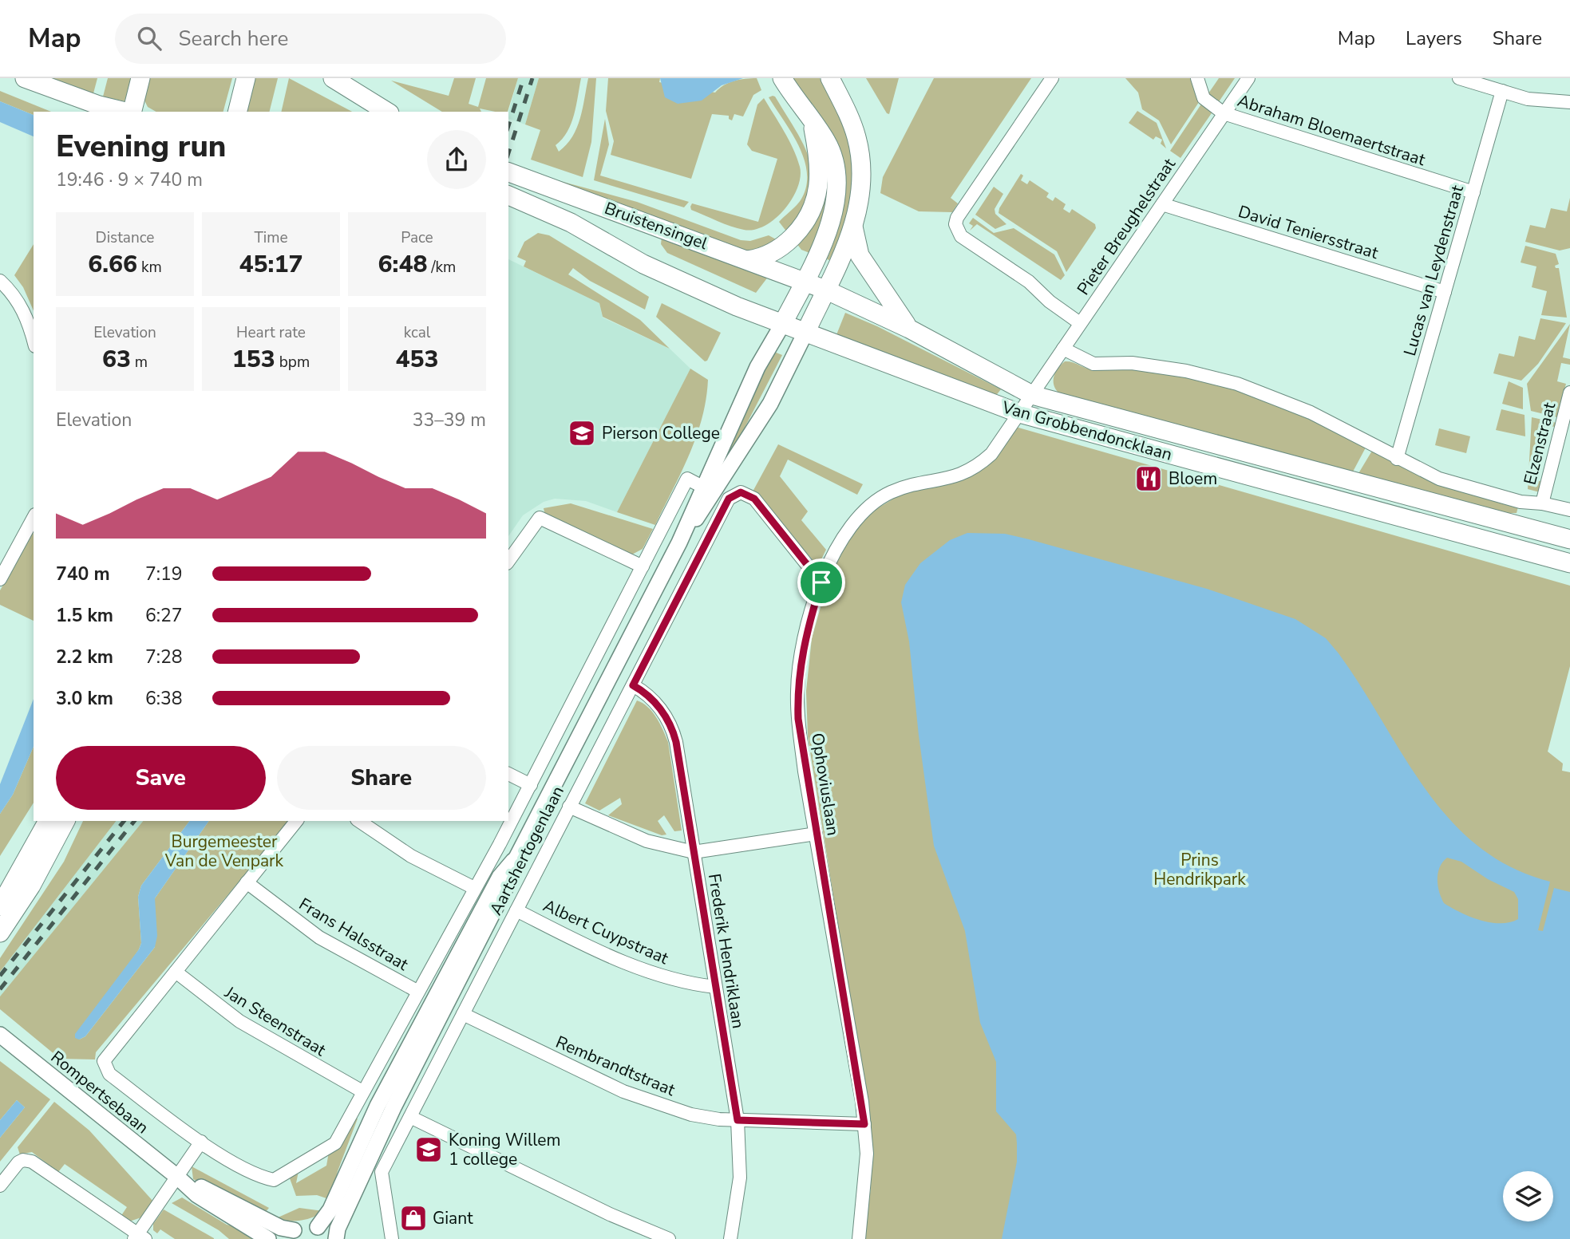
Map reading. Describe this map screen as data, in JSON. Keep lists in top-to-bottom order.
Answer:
{
  "streets": {
    "main road": ["Bruistensingel", "Van Grobbendoncklaan"],
    "street": [
      "Abraham Bloemaertstraat",
      "Pieter Breughelstraat",
      "David Teniersstraat",
      "Lucas van Leydenstraat",
      "Elzenstraat",
      "Ophoviuslaan",
      "Aartshertogenlaan",
      "Albert Cuypstraat",
      "Frans Halsstraat",
      "Frederik Hendriklaan",
      "Jan Steenstraat",
      "Rembrandtstraat",
      "Rompertsebaan"
    ]
  },
  "crossings": [
    ["Abraham Bloemaertstraat", "Pieter Breughelstraat"],
    ["Abraham Bloemaertstraat", "Lucas van Leydenstraat"],
    ["Bruistensingel", "Van Grobbendoncklaan"],
    ["Bruistensingel", "Aartshertogenlaan"],
    ["Pieter Breughelstraat", "David Teniersstraat"],
    ["Pieter Breughelstraat", "Van Grobbendoncklaan"],
    ["Pieter Breughelstraat", "Ophoviuslaan"],
    ["David Teniersstraat", "Lucas van Leydenstraat"],
    ["Van Grobbendoncklaan", "Ophoviuslaan"],
    ["Van Grobbendoncklaan", "Aartshertogenlaan"],
    ["Ophoviuslaan", "Aartshertogenlaan"],
    ["Ophoviuslaan", "Rembrandtstraat"],
    ["Aartshertogenlaan", "Albert Cuypstraat"],
    ["Aartshertogenlaan", "Frans Halsstraat"],
    ["Aartshertogenlaan", "Frederik Hendriklaan"],
    ["Aartshertogenlaan", "Jan Steenstraat"],
    ["Aartshertogenlaan", "Rembrandtstraat"],
    ["Albert Cuypstraat", "Frederik Hendriklaan"],
    ["Frederik Hendriklaan", "Rembrandtstraat"]
  ],
  "parks": ["Burgemeester Van de Venpark", "Prins Hendrikpark"],
  "places": {
    "school or university": ["Pierson College", "Koning Willem 1 college"],
    "restaurant": ["Bloem"],
    "shop": ["Giant"]
  },
  "page": {
    "header": "Map",
    "search": "Search here",
    "nav": ["Map", "Layers", "Share"],
    "heading": ["Evening run", "19:46 · 9 × 740 m"],
    "stats": [
      ["Distance", "6.66 km"],
      ["Time", "45:17"],
      ["Pace", "6:48 /km"],
      ["Elevation", "63 m"],
      ["Heart rate", "153 bpm"],
      ["kcal", "453"]
    ],
    "chart": ["Elevation", "33–39 m"],
    "list": [
      {
        "name": "740 m",
        "note": "7:19"
      },
      {
        "name": "1.5 km",
        "note": "6:27"
      },
      {
        "name": "2.2 km",
        "note": "7:28"
      },
      {
        "name": "3.0 km",
        "note": "6:38"
      }
    ],
    "buttons": ["Save", "Share"]
  }
}
